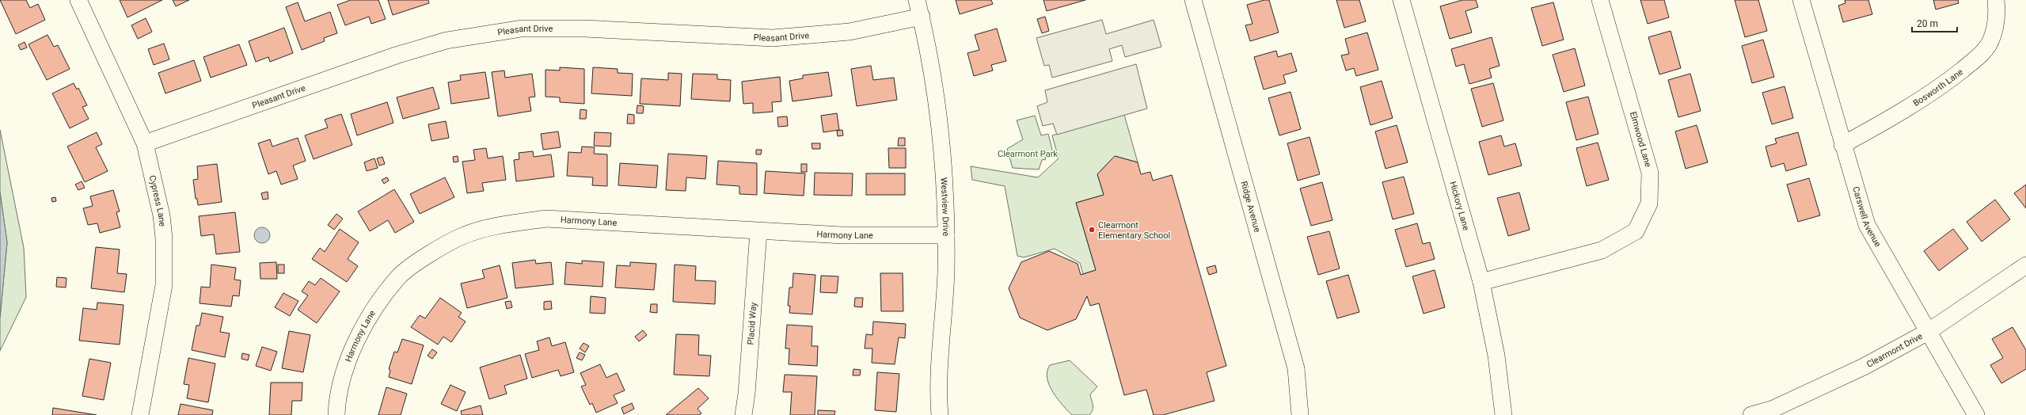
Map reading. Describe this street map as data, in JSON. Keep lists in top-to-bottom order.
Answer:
{
  "streets": {
    "street": [
      "Pleasant Drive",
      "Bosworth Lane",
      "Elmwood Lane",
      "Cypress Lane",
      "Hickory Lane",
      "Westview Drive",
      "Ridge Avenue",
      "Carswell Avenue",
      "Harmony Lane",
      "Placid Way",
      "Clearmont Drive"
    ]
  },
  "crossings": [
    ["Pleasant Drive", "Cypress Lane"],
    ["Pleasant Drive", "Westview Drive"],
    ["Bosworth Lane", "Carswell Avenue"],
    ["Elmwood Lane", "Hickory Lane"],
    ["Westview Drive", "Harmony Lane"],
    ["Carswell Avenue", "Clearmont Drive"],
    ["Harmony Lane", "Placid Way"]
  ],
  "parks": ["Clearmont Park"],
  "places": ["Clearmont Elementary School"],
  "scale_bar": "20 m"
}
